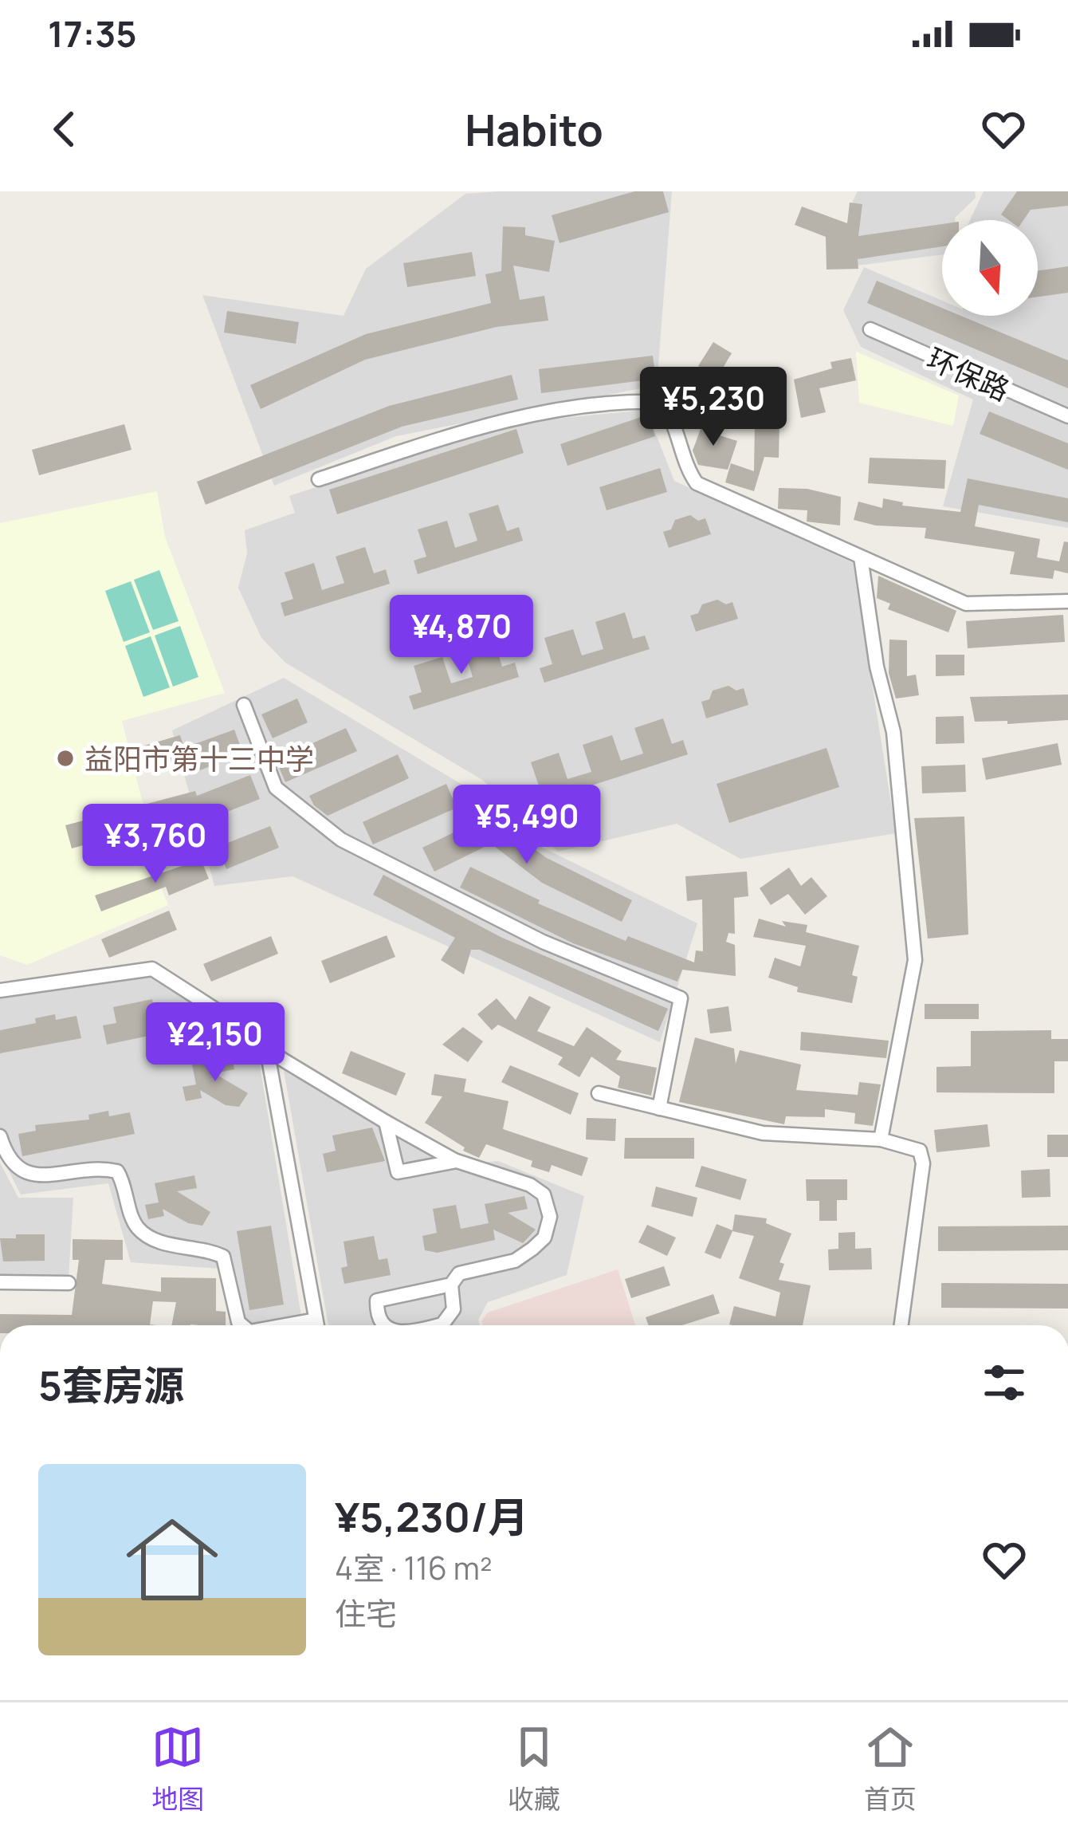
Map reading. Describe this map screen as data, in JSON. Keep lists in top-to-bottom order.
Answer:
{
  "streets": {
    "street": ["环保路"]
  },
  "places": ["益阳市第十三中学"],
  "north": "bottom",
  "page": {
    "status": "17:35",
    "header": "Habito",
    "price": [
      "¥5,230",
      "¥4,870",
      "¥5,490",
      "¥3,760",
      "¥2,150"
    ],
    "heading": "5套房源",
    "list": [
      {
        "name": "¥5,230/月",
        "note": "4室 · 116 m² · 住宅"
      }
    ],
    "tabs": ["地图", "收藏", "首页"]
  }
}
